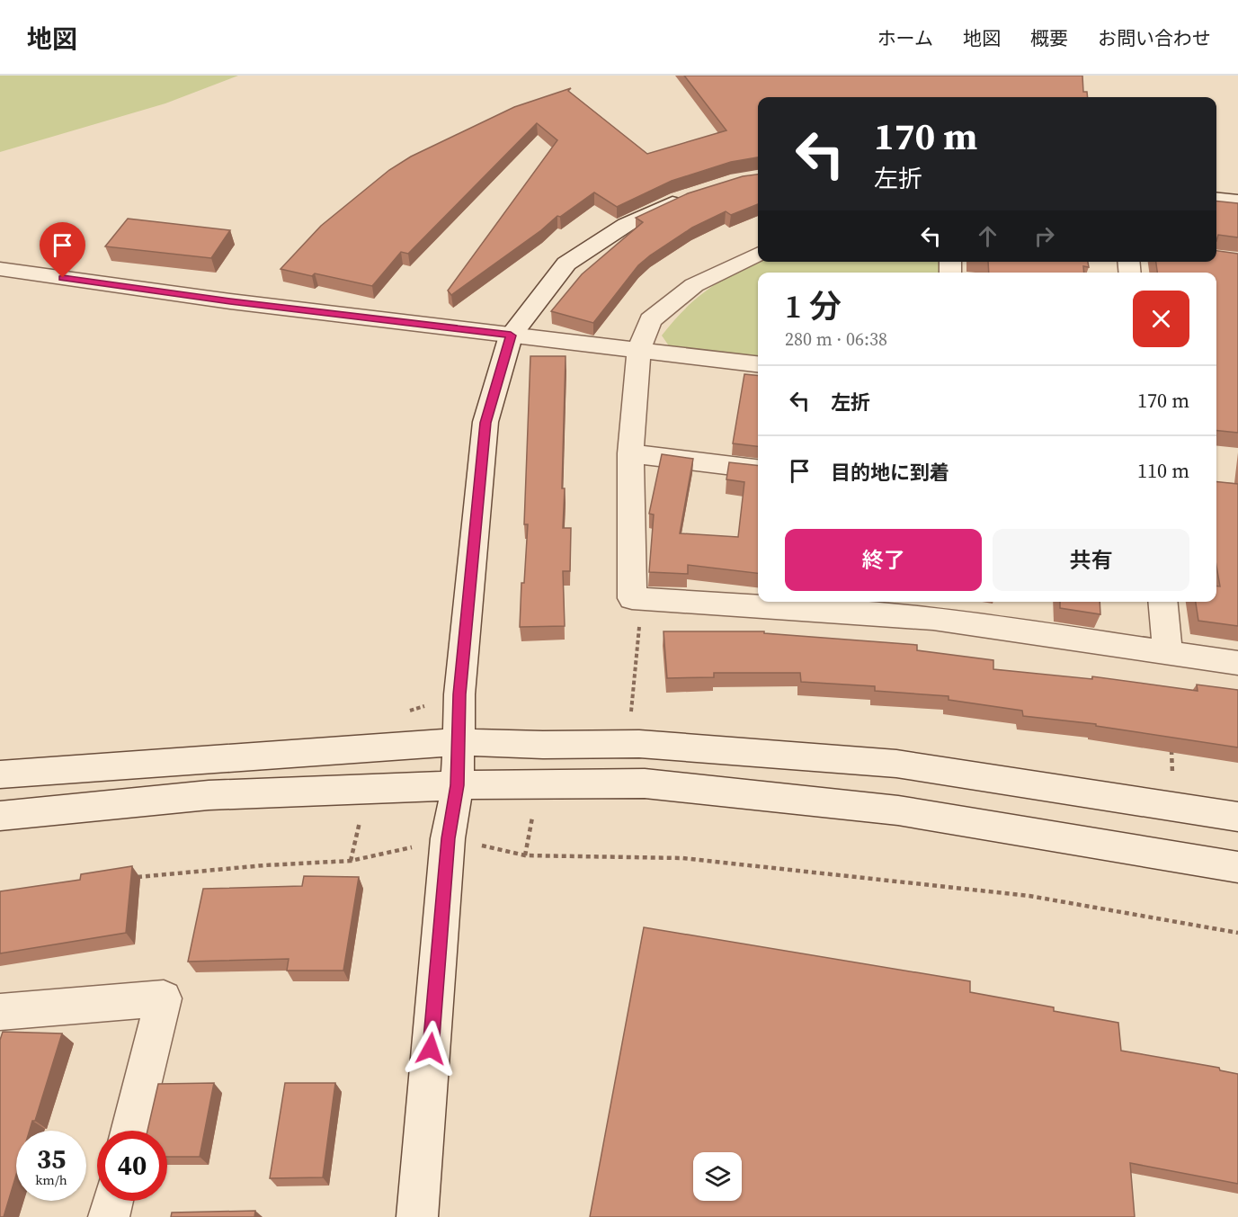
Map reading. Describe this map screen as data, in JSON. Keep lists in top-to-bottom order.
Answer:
{
  "page": {
    "header": "地図",
    "nav": [
      "ホーム",
      "地図",
      "概要",
      "お問い合わせ"
    ],
    "turn": ["170 m", "左折"],
    "heading": ["1 分", "280 m · 06:38"],
    "list": [
      {
        "name": "左折",
        "value": "170 m"
      },
      {
        "name": "目的地に到着",
        "value": "110 m"
      }
    ],
    "buttons": ["終了", "共有"],
    "speed": "35 km/h",
    "limit": "40"
  }
}
